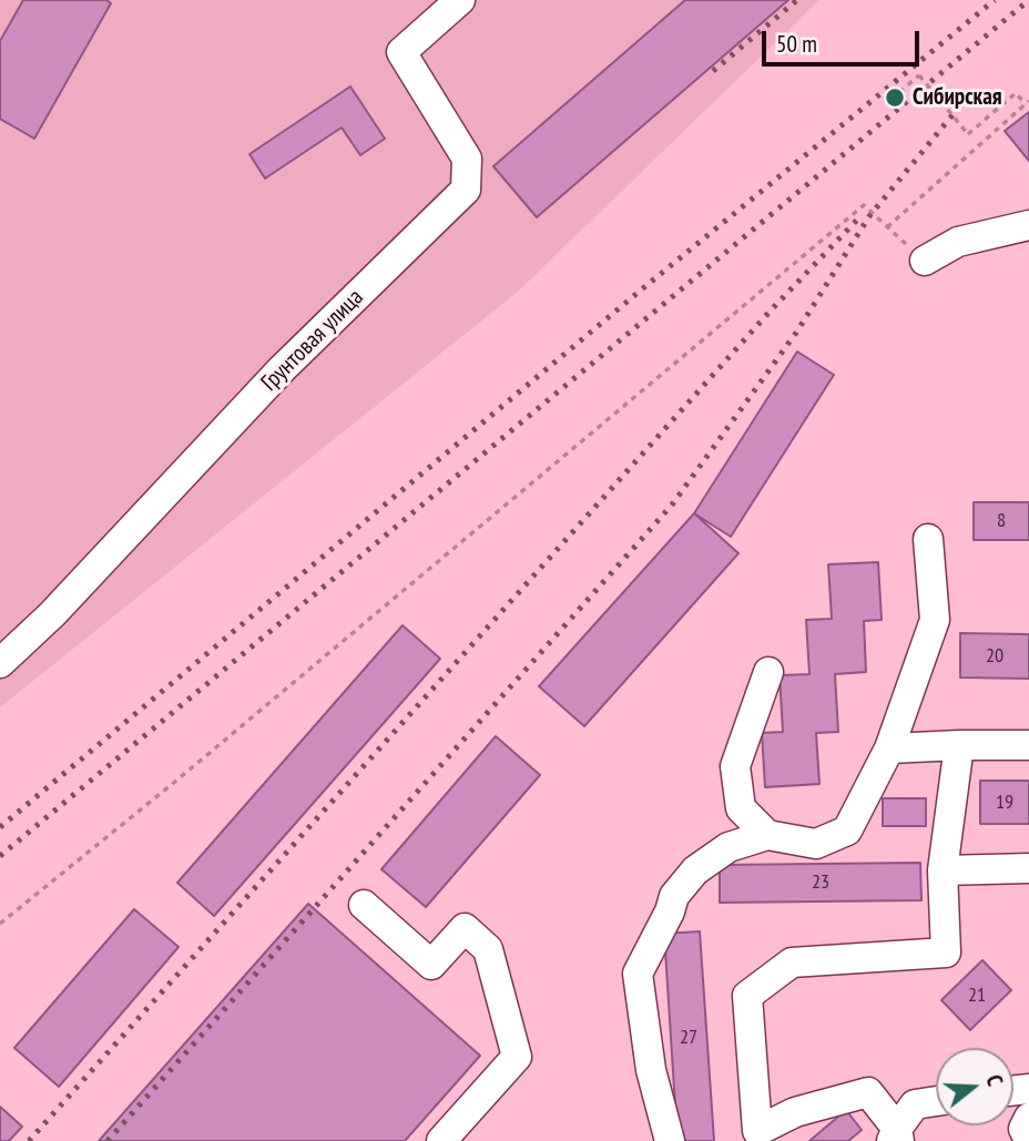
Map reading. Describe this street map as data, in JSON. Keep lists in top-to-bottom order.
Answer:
{
  "streets": {
    "street": ["Грунтовая улица"]
  },
  "places": ["Сибирская"],
  "house_numbers": [
    "8",
    "20",
    "19",
    "23",
    "21",
    "27"
  ],
  "scale_bar": "50 m",
  "north": "right"
}
